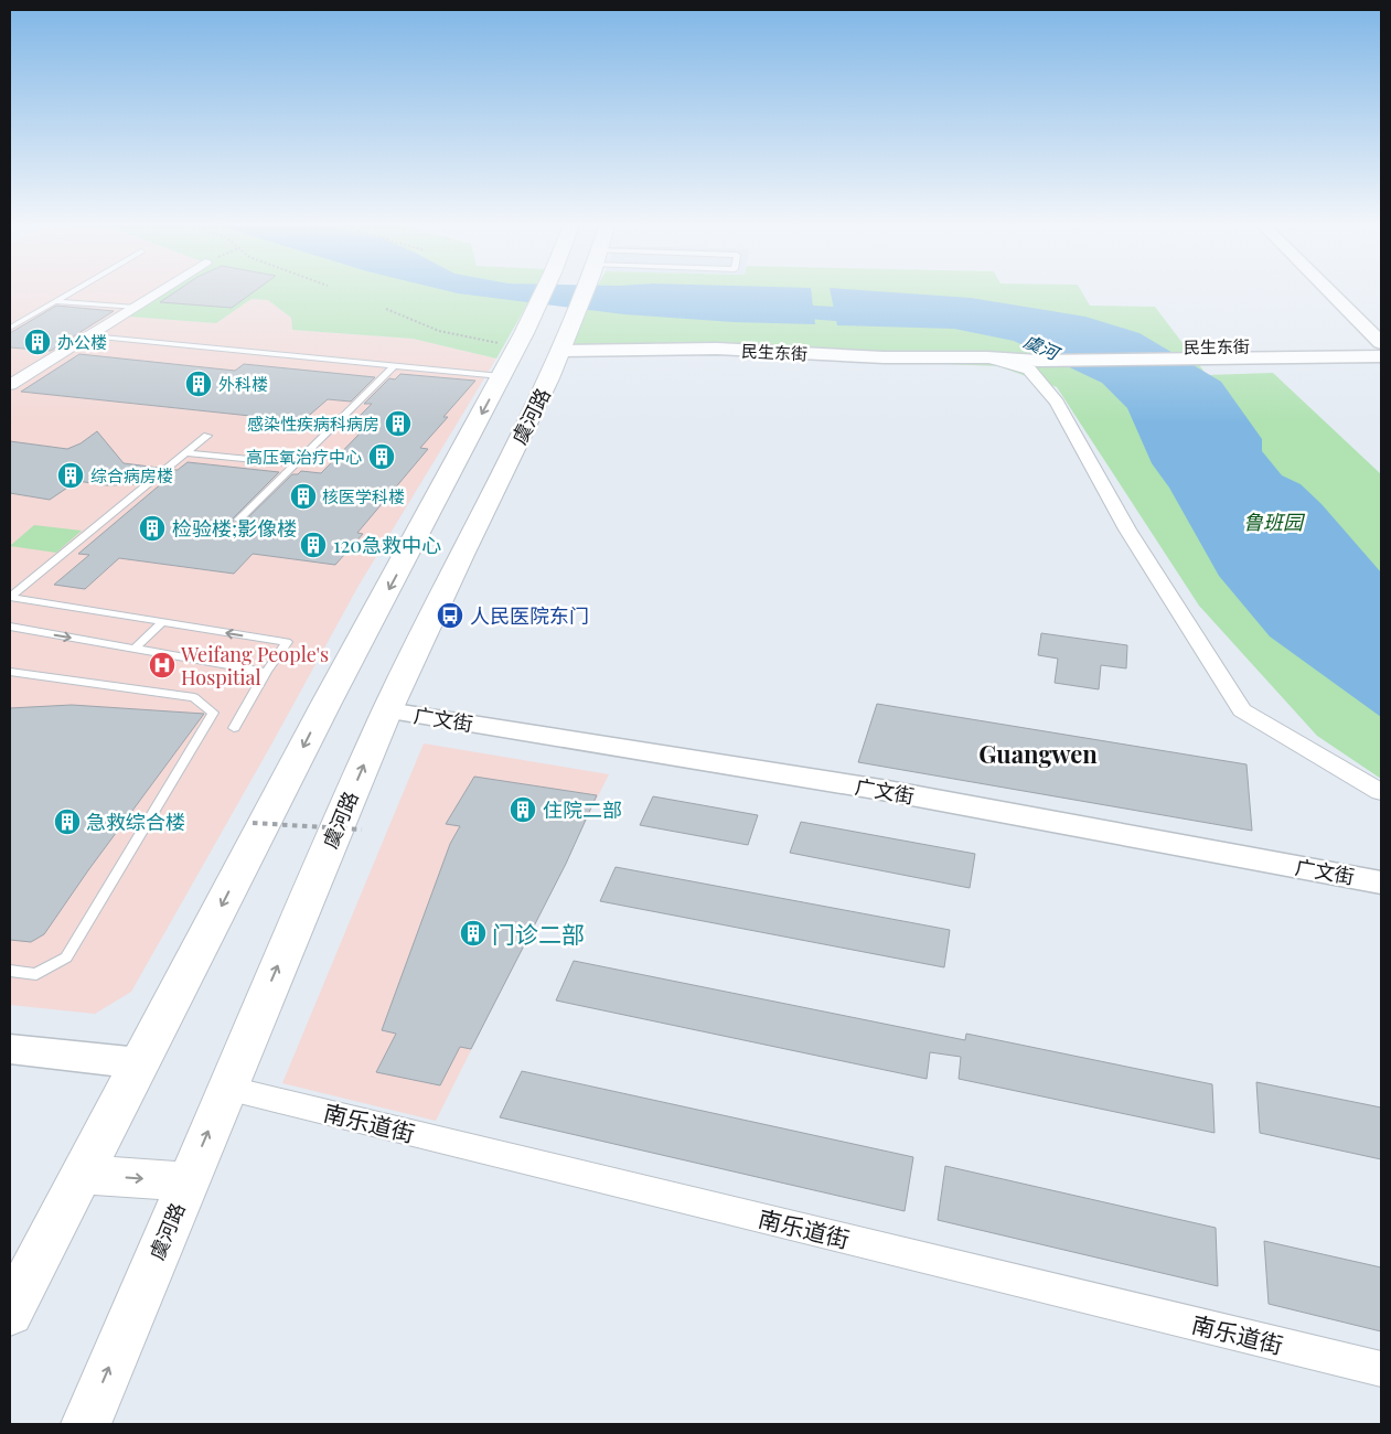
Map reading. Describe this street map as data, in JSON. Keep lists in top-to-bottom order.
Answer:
{
  "streets": {
    "main road": ["虞河路"],
    "street": ["民生东街", "广文街", "南乐道街"]
  },
  "crossings": [
    ["民生东街", "虞河路"],
    ["虞河路", "广文街"],
    ["虞河路", "南乐道街"]
  ],
  "districts": ["Guangwen"],
  "water": ["虞河"],
  "parks": ["鲁班园"],
  "places": {
    "building": [
      "办公楼",
      "外科楼",
      "感染性疾病科病房",
      "高压氧治疗中心",
      "综合病房楼",
      "核医学科楼",
      "检验楼;影像楼",
      "120急救中心",
      "住院二部",
      "急救综合楼",
      "门诊二部"
    ],
    "bus stop": ["人民医院东门"],
    "hospital": ["Weifang People's Hospitial"]
  }
}
